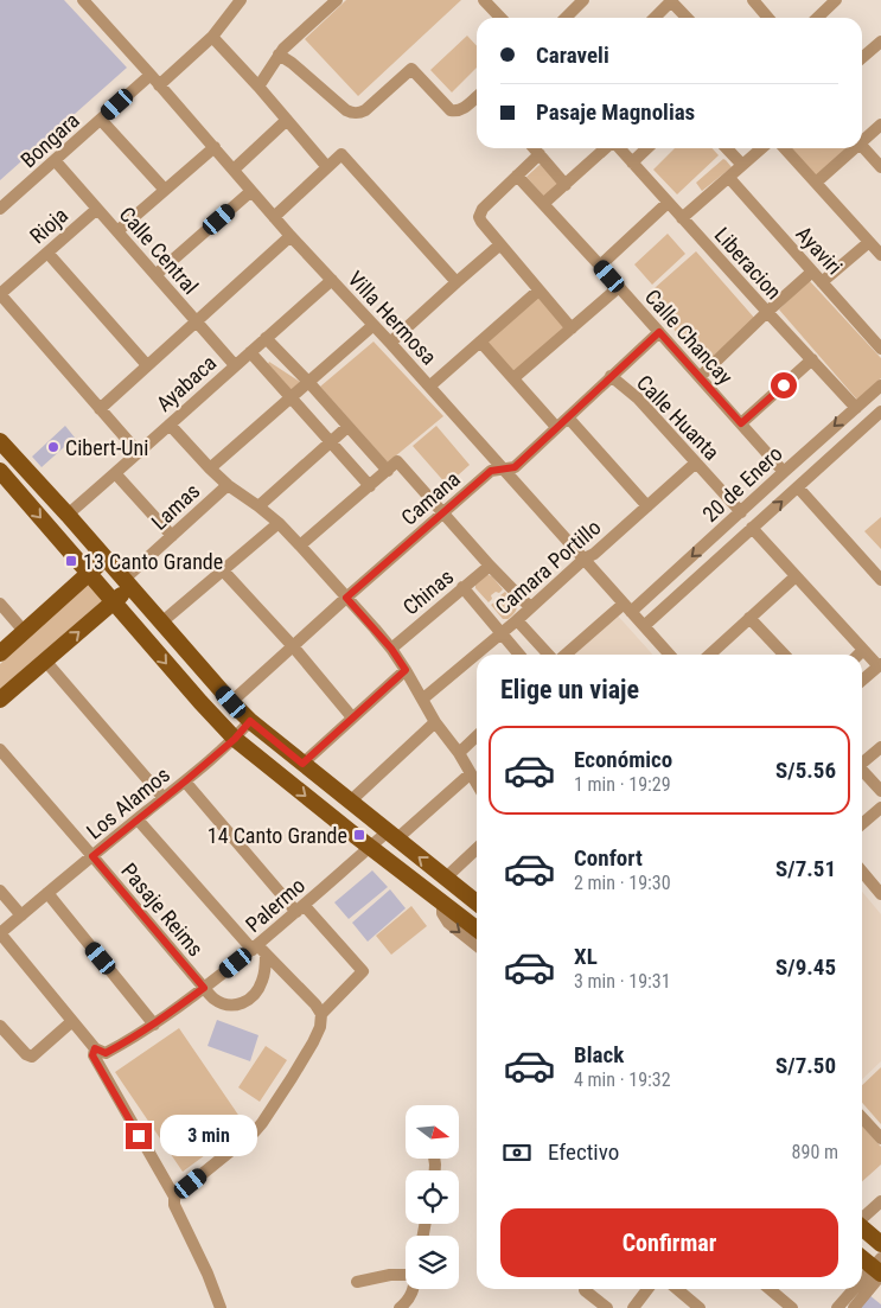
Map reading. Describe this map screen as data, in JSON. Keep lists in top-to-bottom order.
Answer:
{
  "streets": {
    "street": [
      "Bongara",
      "Rioja",
      "Calle Central",
      "Ayaviri",
      "Liberacion",
      "Villa Hermosa",
      "Calle Chancay",
      "Ayabaca",
      "Calle Huanta",
      "20 de Enero",
      "Camana",
      "Lamas",
      "Camara Portillo",
      "Chinas",
      "Los Alamos",
      "Palermo",
      "Pasaje Reims"
    ]
  },
  "crossings": [
    ["Bongara", "Calle Central"],
    ["Bongara", "Villa Hermosa"],
    ["Rioja", "Calle Central"],
    ["Calle Central", "Ayabaca"],
    ["Liberacion", "20 de Enero"],
    ["Villa Hermosa", "Ayabaca"],
    ["Villa Hermosa", "20 de Enero"],
    ["Villa Hermosa", "Camana"],
    ["Villa Hermosa", "Camara Portillo"],
    ["Calle Chancay", "20 de Enero"],
    ["Calle Chancay", "Camana"],
    ["Calle Huanta", "20 de Enero"],
    ["Calle Huanta", "Camana"],
    ["Calle Huanta", "Camara Portillo"],
    ["Los Alamos", "Pasaje Reims"],
    ["Palermo", "Pasaje Reims"]
  ],
  "places": {
    "other": ["Cibert-Uni"],
    "transit": ["13 Canto Grande", "14 Canto Grande"]
  },
  "north": "right",
  "page": {
    "banner": ["Caraveli", "Pasaje Magnolias"],
    "heading": "Elige un viaje",
    "list": [
      {
        "name": "Económico",
        "note": "1 min · 19:29",
        "value": "S/5.56"
      },
      {
        "name": "Confort",
        "note": "2 min · 19:30",
        "value": "S/7.51"
      },
      {
        "name": "XL",
        "note": "3 min · 19:31",
        "value": "S/9.45"
      },
      {
        "name": "Black",
        "note": "4 min · 19:32",
        "value": "S/7.50"
      }
    ],
    "bubble": "3 min",
    "pay": ["Efectivo", "890 m"],
    "buttons": "Confirmar"
  }
}
